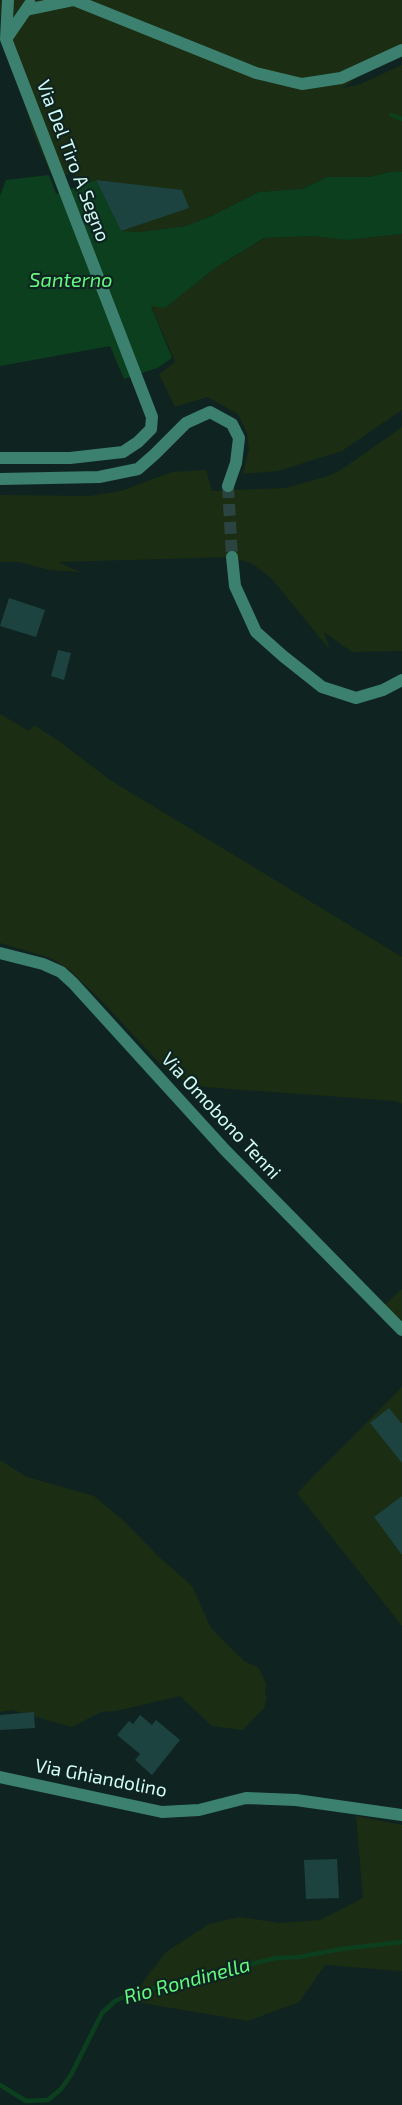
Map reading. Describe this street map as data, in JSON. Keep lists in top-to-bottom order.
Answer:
{
  "streets": {
    "street": ["Via Del Tiro A Segno", "Via Omobono Tenni", "Via Ghiandolino"]
  },
  "water": ["Santerno", "Rio Rondinella"]
}
